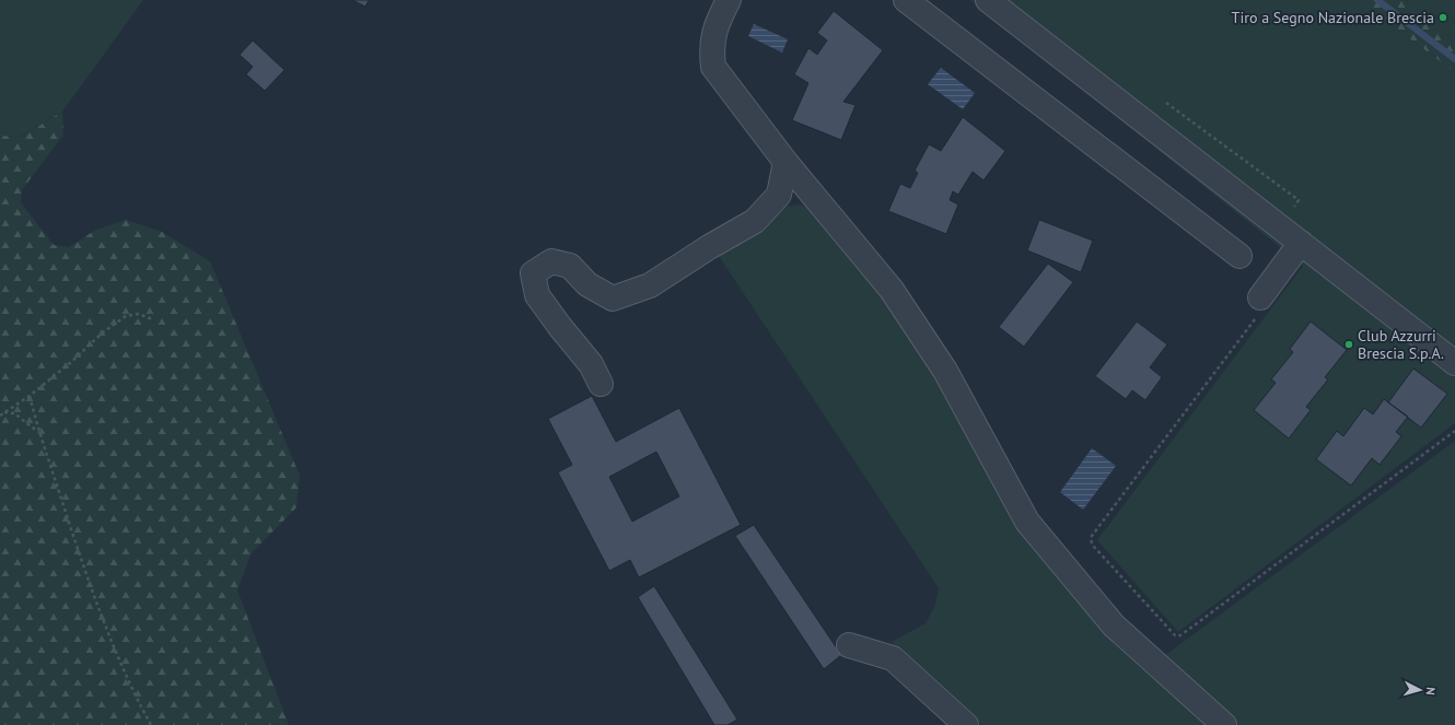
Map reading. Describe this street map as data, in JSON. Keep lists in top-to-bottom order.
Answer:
{
  "places": ["Tiro a Segno Nazionale Brescia", "Club Azzurri Brescia S.p.A."],
  "north": "right"
}
